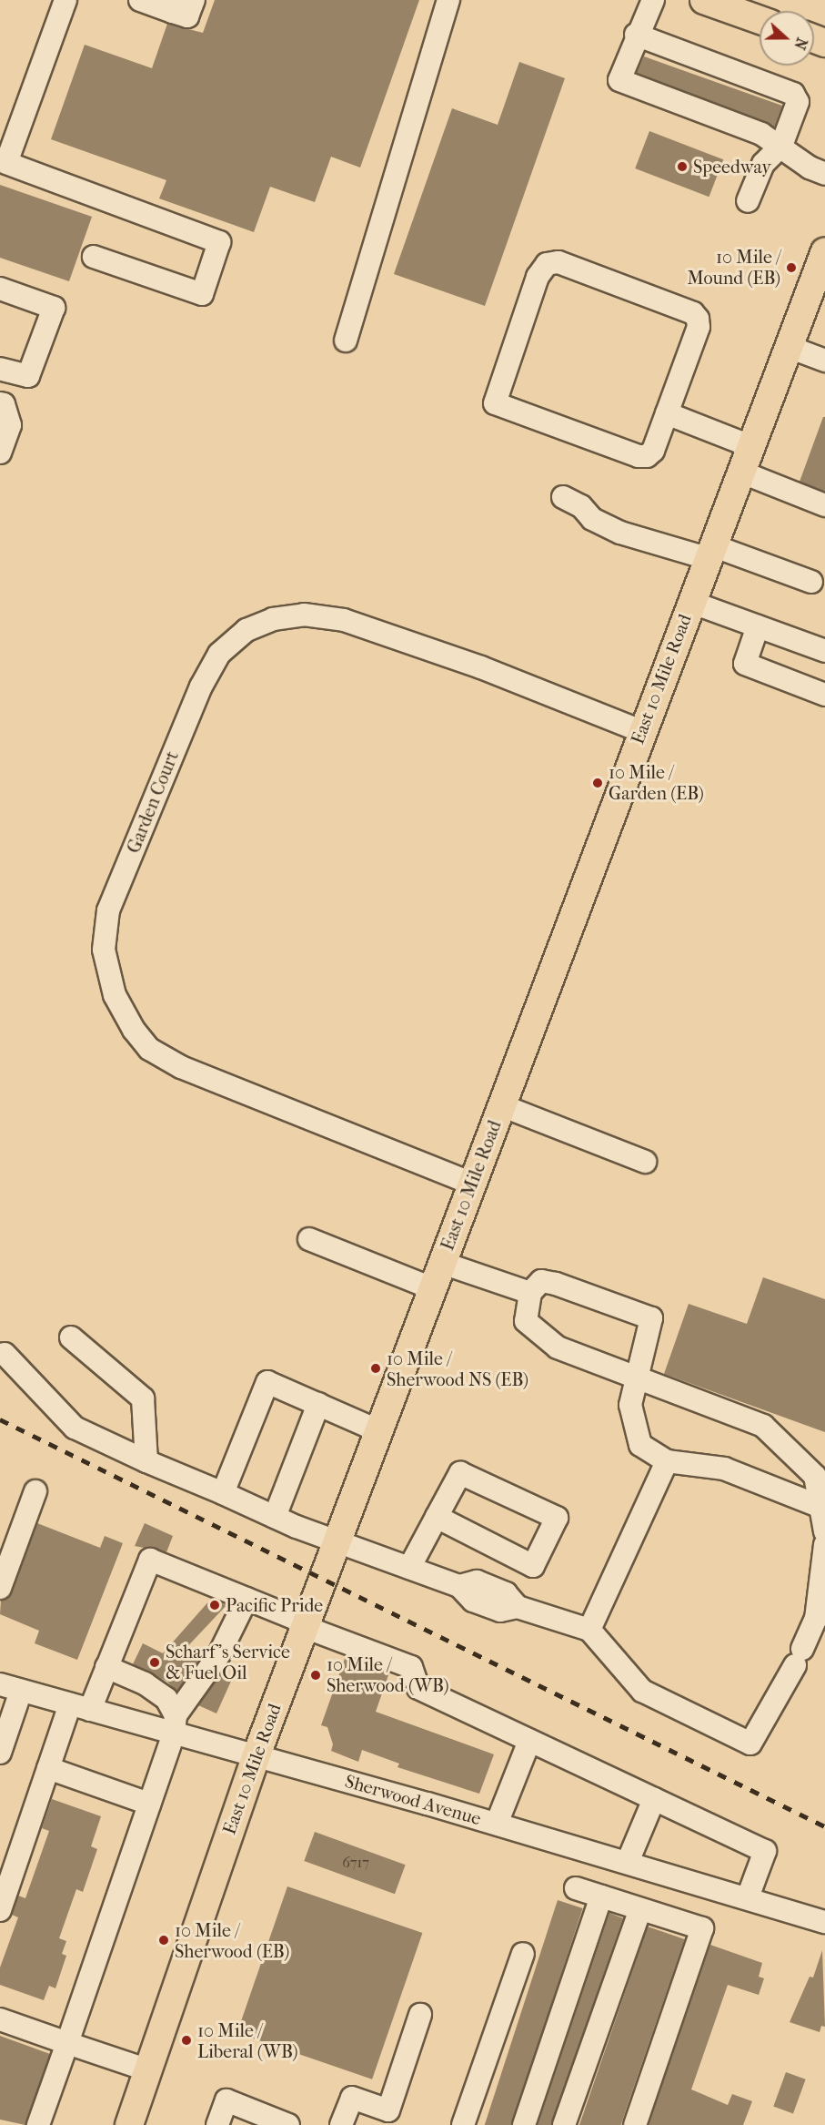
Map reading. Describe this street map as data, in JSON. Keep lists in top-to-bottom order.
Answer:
{
  "streets": {
    "main road": ["East 10 Mile Road"],
    "street": ["Garden Court", "Sherwood Avenue"]
  },
  "crossings": [
    ["East 10 Mile Road", "Garden Court"],
    ["East 10 Mile Road", "Sherwood Avenue"]
  ],
  "places": [
    "Speedway",
    "10 Mile / Mound (EB)",
    "10 Mile / Garden (EB)",
    "10 Mile / Sherwood NS (EB)",
    "Pacific Pride",
    "Scharf's Service & Fuel Oil",
    "10 Mile / Sherwood (WB)",
    "10 Mile / Sherwood (EB)",
    "10 Mile / Liberal (WB)"
  ],
  "house_numbers": ["6717"],
  "north": "right"
}
